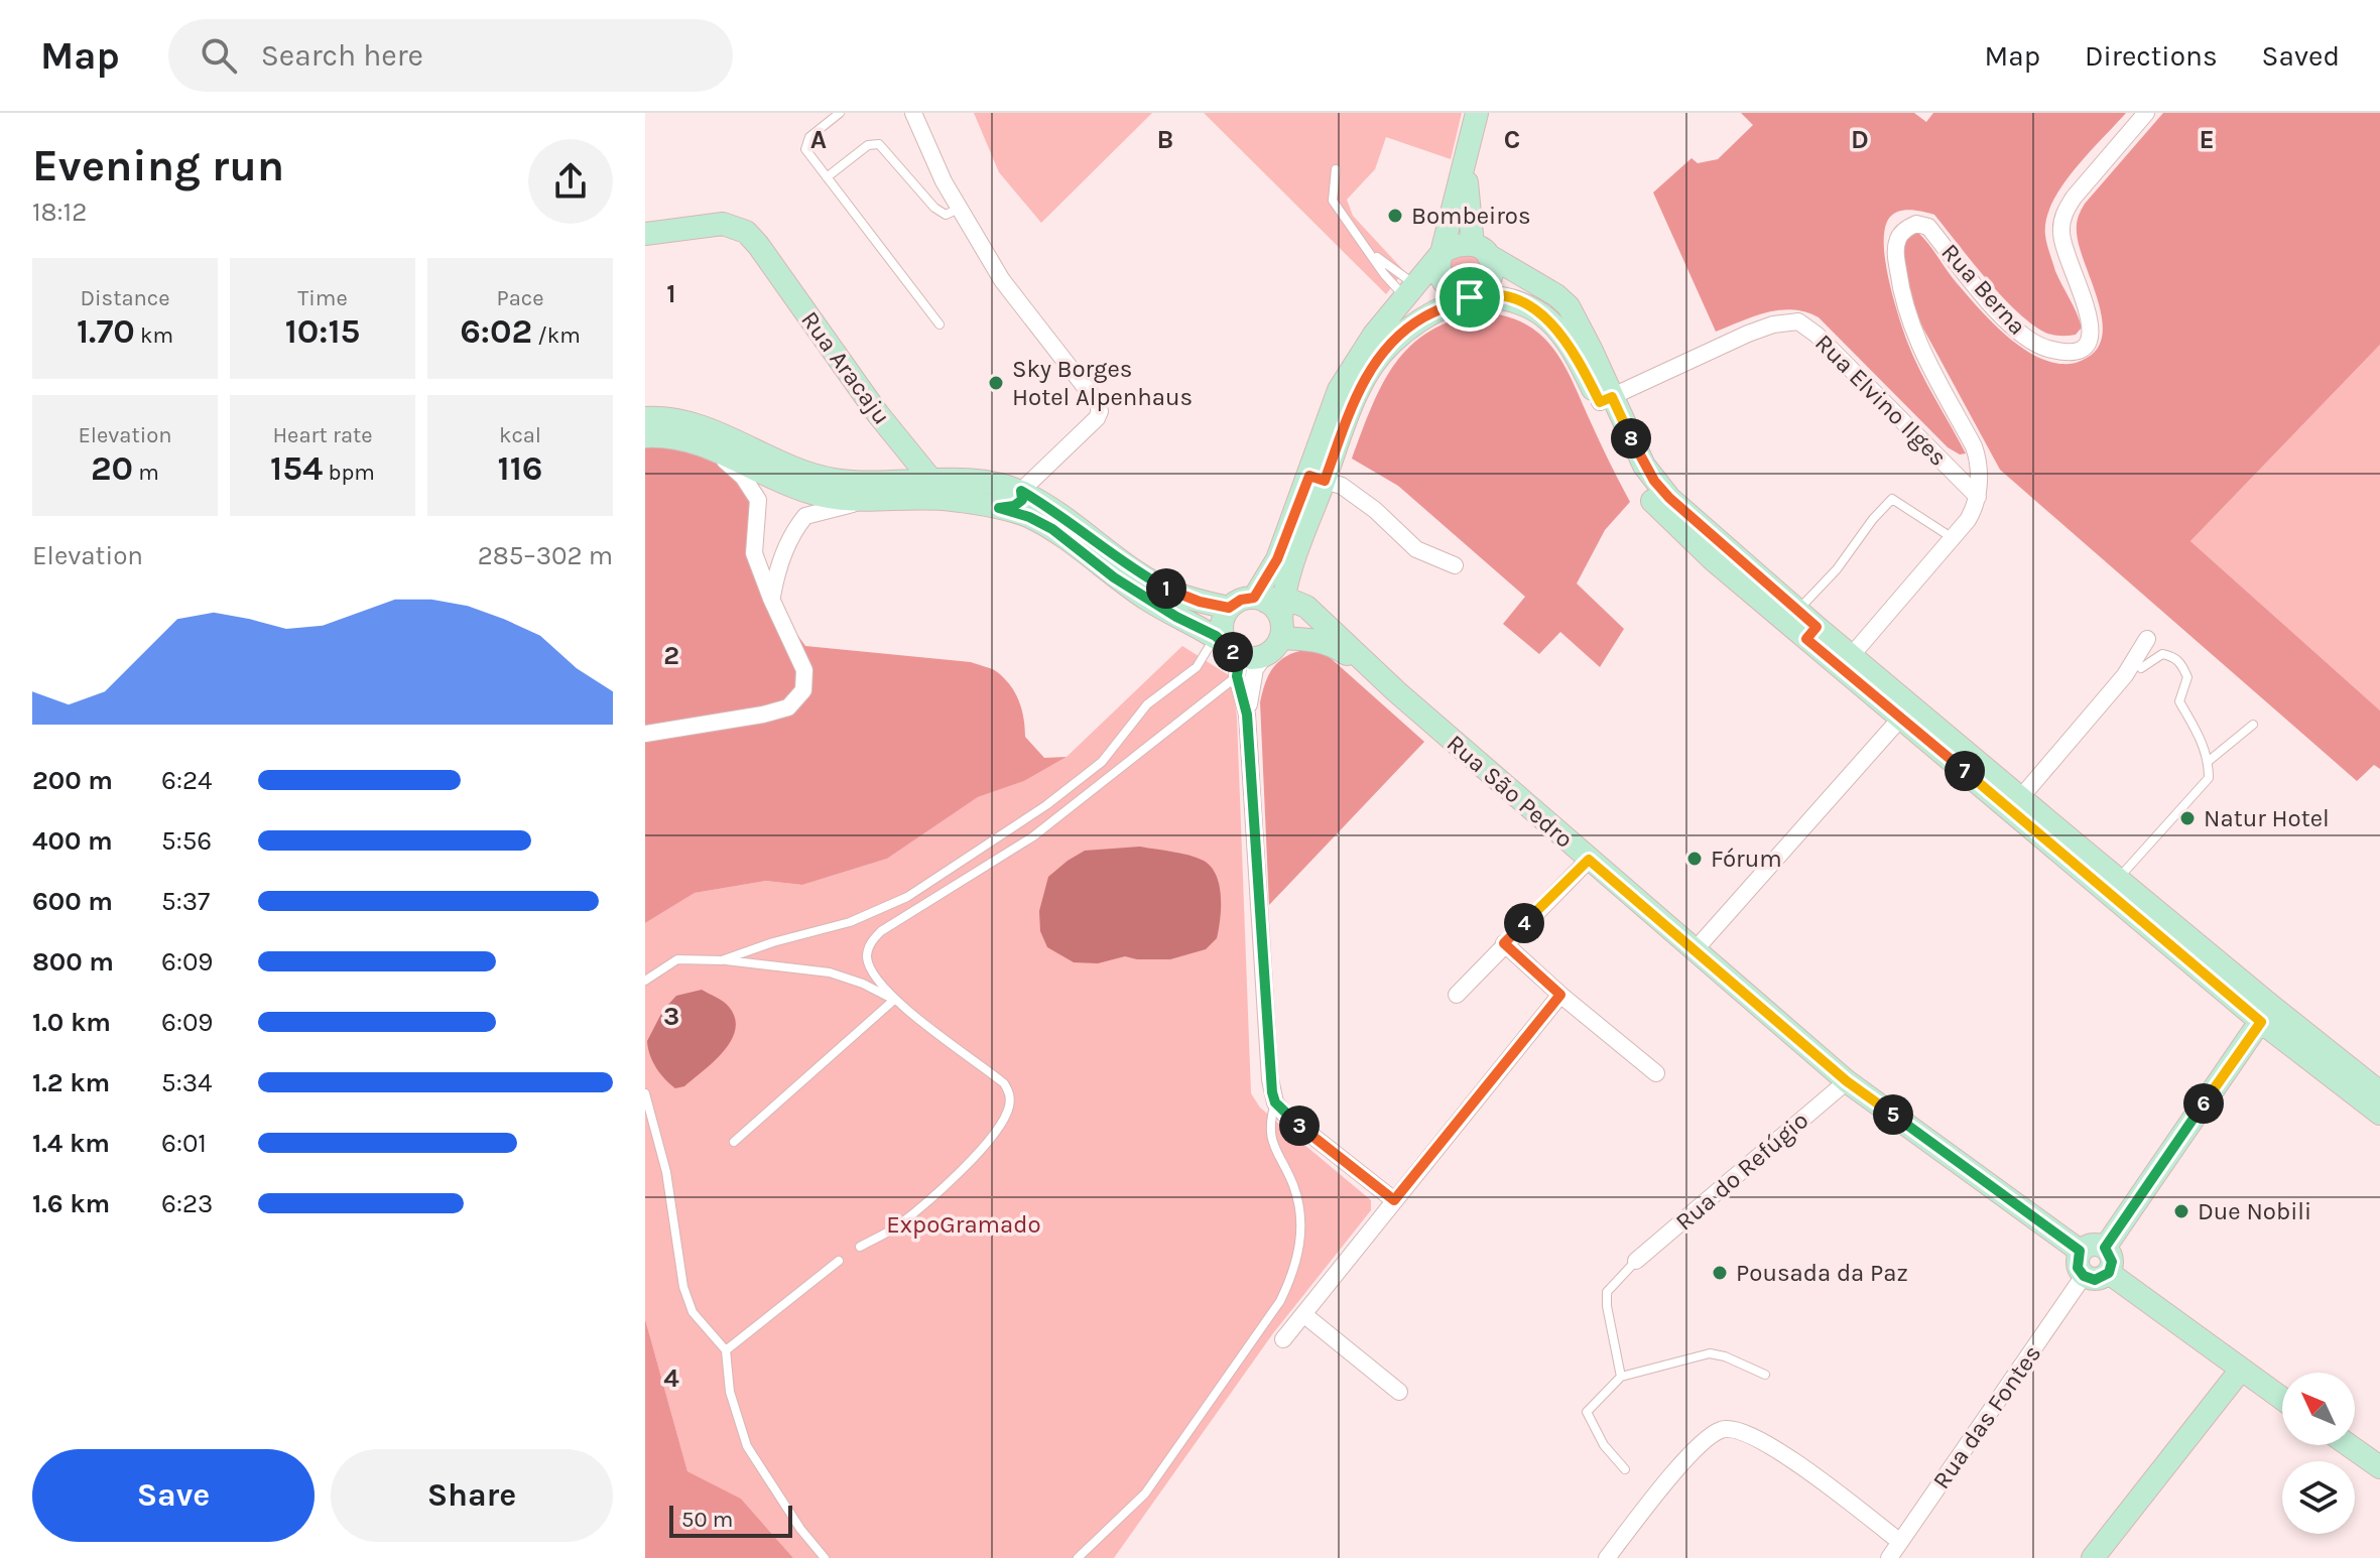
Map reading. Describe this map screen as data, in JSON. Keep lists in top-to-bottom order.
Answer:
{
  "streets": {
    "main road": ["Rua Aracaju", "Rua São Pedro"],
    "street": [
      "Rua Berna",
      "Rua Elvino Ilges",
      "Rua do Refúgio",
      "Rua das Fontes"
    ]
  },
  "crossings": [
    ["Rua Berna", "Rua Elvino Ilges"],
    ["Rua São Pedro", "Rua do Refúgio"],
    ["Rua São Pedro", "Rua das Fontes"]
  ],
  "parks": ["ExpoGramado"],
  "places": [
    "Bombeiros",
    "Sky Borges Hotel Alpenhaus",
    "Natur Hotel",
    "Fórum",
    "Due Nobili",
    "Pousada da Paz"
  ],
  "scale_bar": "50 m",
  "north": "top left",
  "page": {
    "header": "Map",
    "search": "Search here",
    "nav": ["Map", "Directions", "Saved"],
    "heading": ["Evening run", "18:12"],
    "stats": [
      ["Distance", "1.70 km"],
      ["Time", "10:15"],
      ["Pace", "6:02 /km"],
      ["Elevation", "20 m"],
      ["Heart rate", "154 bpm"],
      ["kcal", "116"]
    ],
    "pins": [
      "8",
      "1",
      "2",
      "7",
      "4",
      "6",
      "5",
      "3"
    ],
    "chart": ["Elevation", "285–302 m"],
    "list": [
      {
        "name": "200 m",
        "note": "6:24"
      },
      {
        "name": "400 m",
        "note": "5:56"
      },
      {
        "name": "600 m",
        "note": "5:37"
      },
      {
        "name": "800 m",
        "note": "6:09"
      },
      {
        "name": "1.0 km",
        "note": "6:09"
      },
      {
        "name": "1.2 km",
        "note": "5:34"
      },
      {
        "name": "1.4 km",
        "note": "6:01"
      },
      {
        "name": "1.6 km",
        "note": "6:23"
      }
    ],
    "buttons": ["Save", "Share"],
    "scale": "50 m"
  },
  "grid": {
    "columns": [
      "A",
      "B",
      "C",
      "D",
      "E"
    ],
    "rows": [
      "1",
      "2",
      "3",
      "4"
    ]
  }
}
